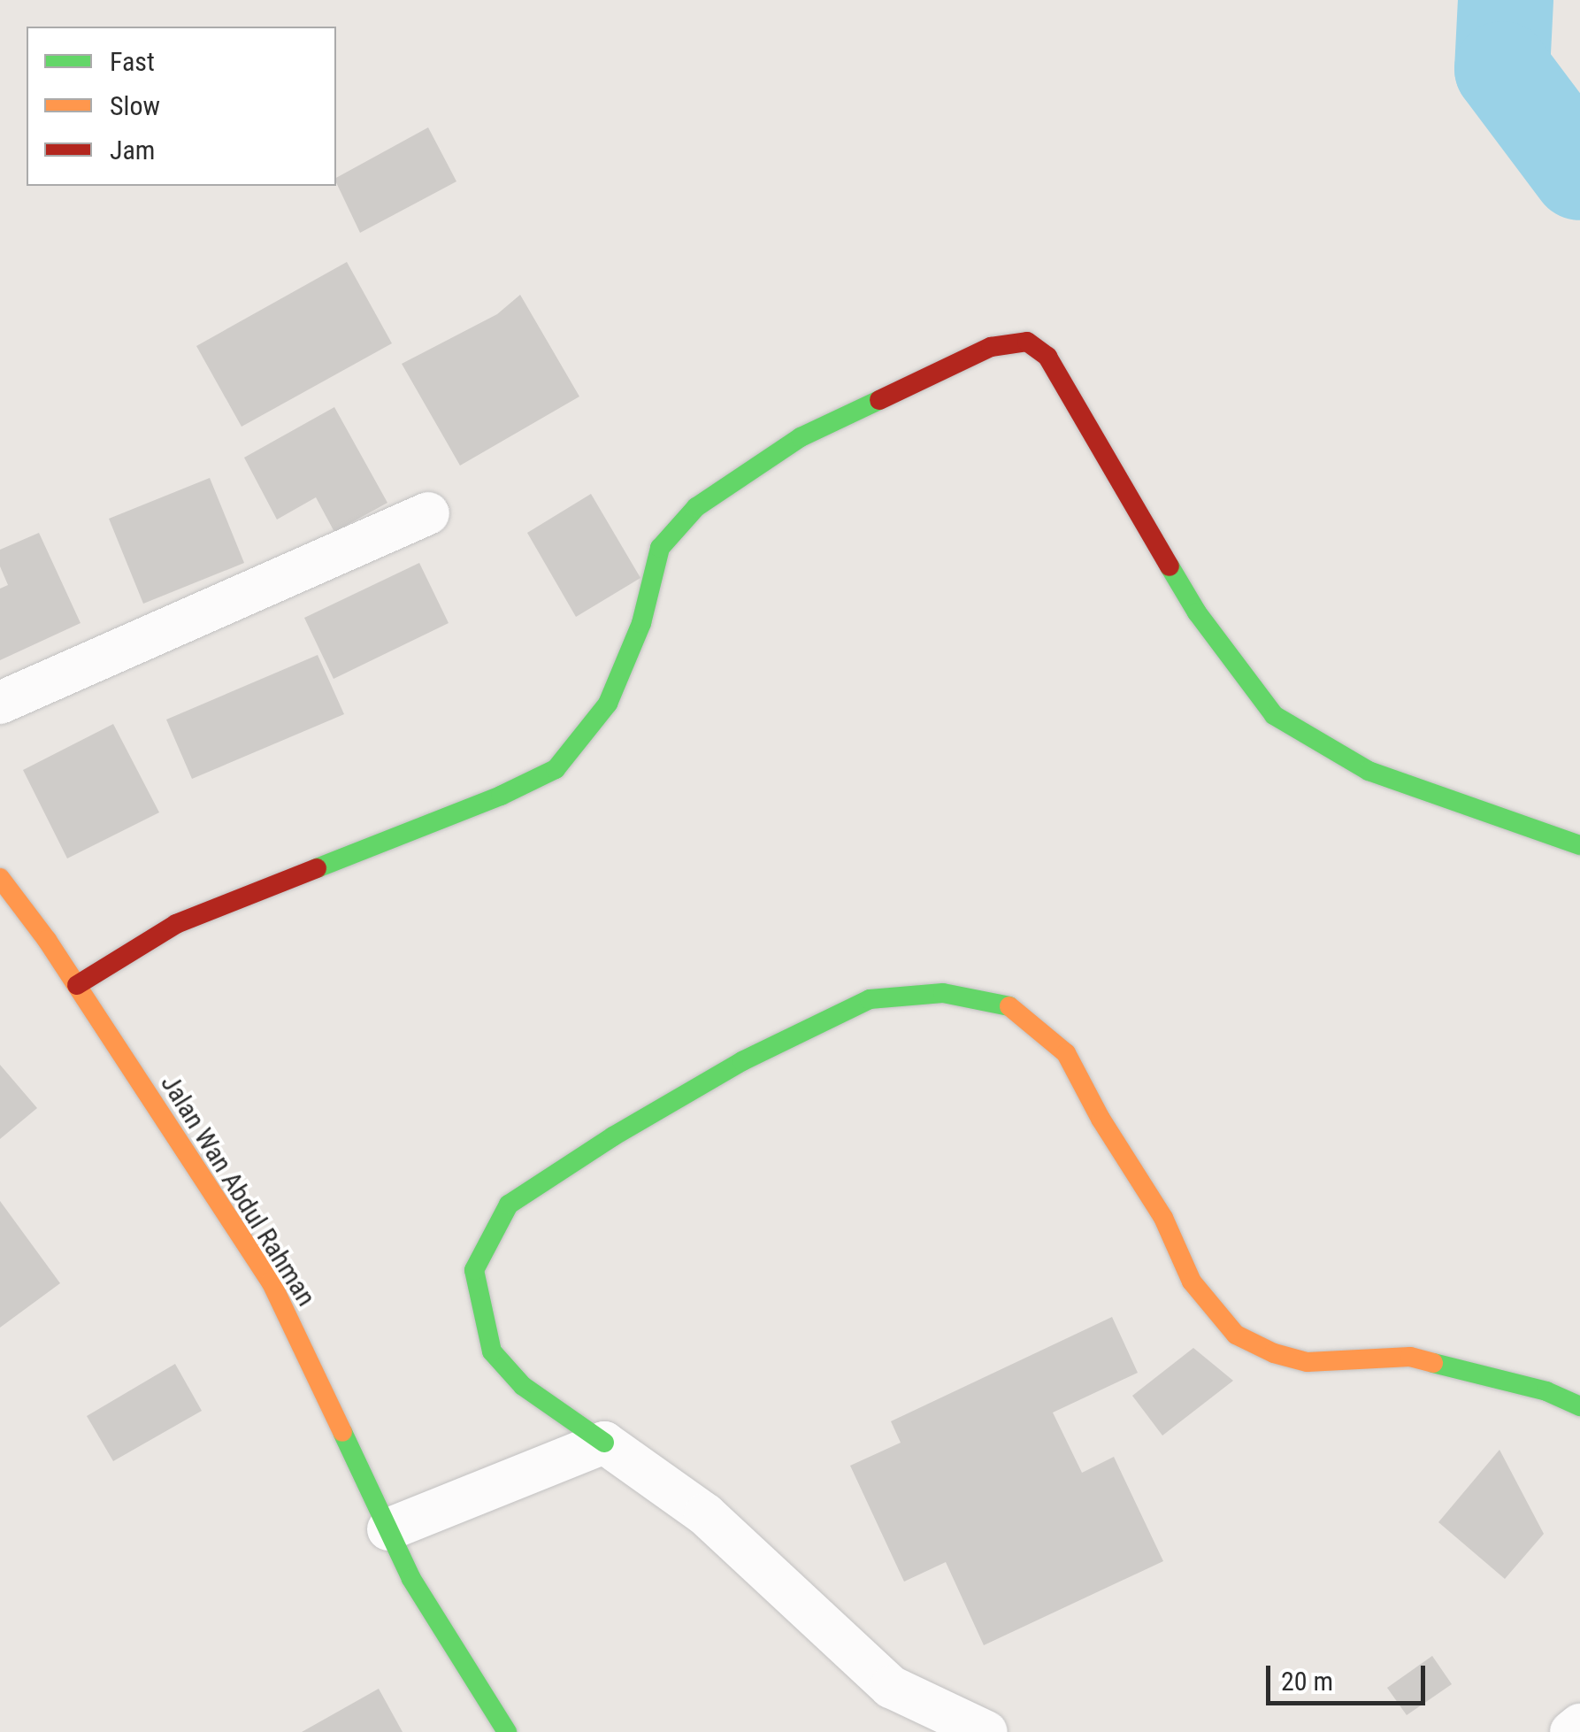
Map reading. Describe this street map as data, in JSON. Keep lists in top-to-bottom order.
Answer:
{
  "streets": {
    "street": ["Jalan Wan Abdul Rahman"]
  },
  "legend": ["Fast", "Slow", "Jam"],
  "scale_bar": "20 m"
}
